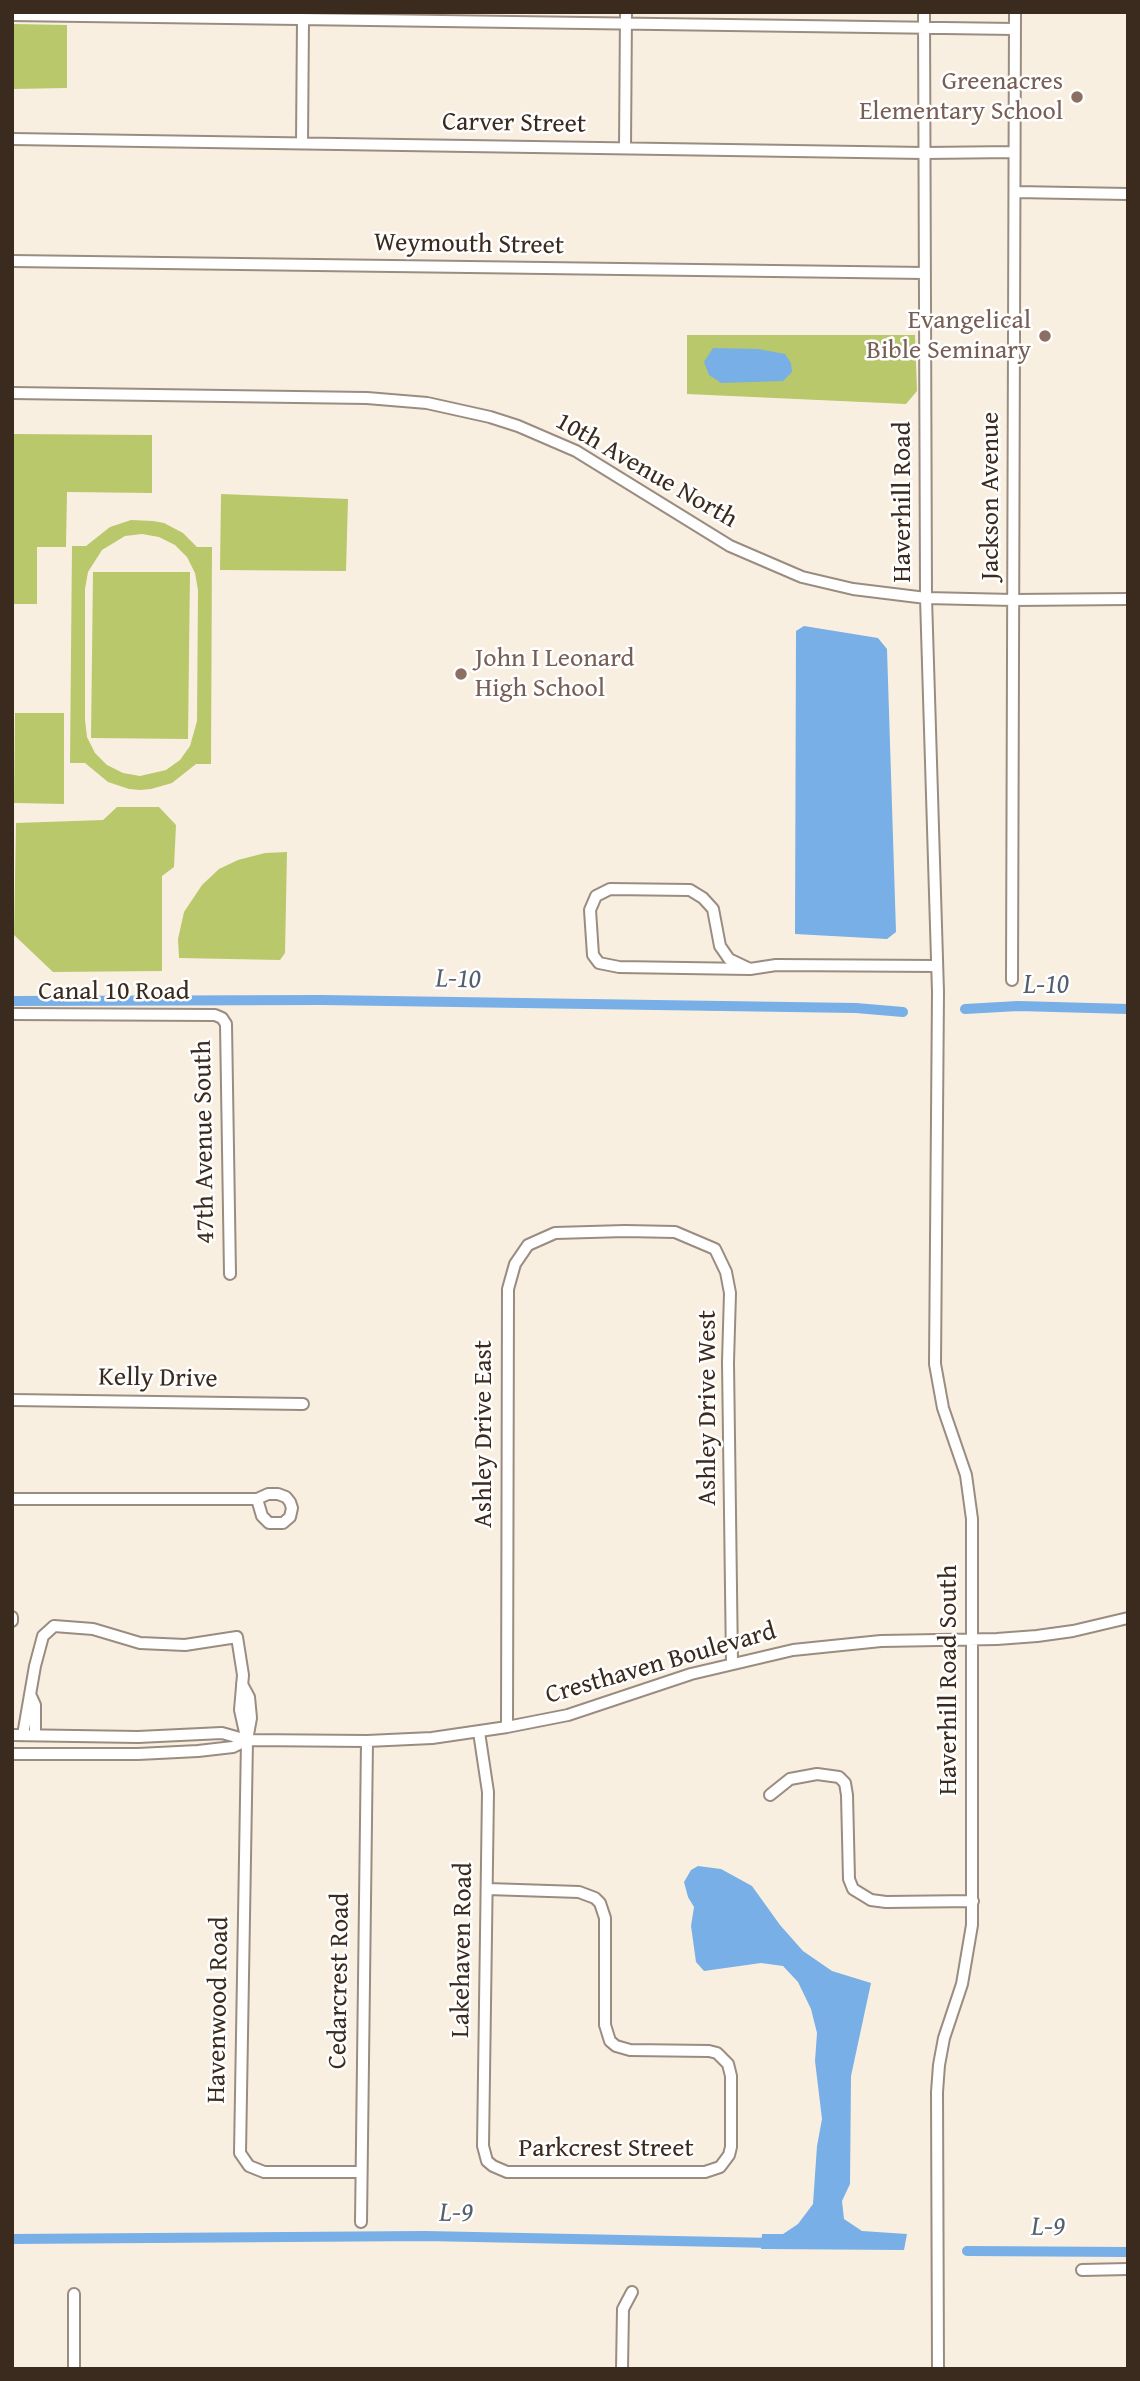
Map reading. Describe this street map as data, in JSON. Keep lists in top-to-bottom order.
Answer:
{
  "streets": {
    "street": [
      "Carver Street",
      "Weymouth Street",
      "10th Avenue North",
      "Jackson Avenue",
      "Haverhill Road",
      "Canal 10 Road",
      "47th Avenue South",
      "Kelly Drive",
      "Ashley Drive West",
      "Ashley Drive East",
      "Cresthaven Boulevard",
      "Haverhill Road South",
      "Lakehaven Road",
      "Cedarcrest Road",
      "Havenwood Road",
      "Parkcrest Street"
    ]
  },
  "crossings": [
    ["Carver Street", "Jackson Avenue"],
    ["Carver Street", "Haverhill Road"],
    ["Weymouth Street", "Haverhill Road"],
    ["10th Avenue North", "Jackson Avenue"],
    ["10th Avenue North", "Haverhill Road"],
    ["Haverhill Road", "Haverhill Road South"],
    ["Canal 10 Road", "47th Avenue South"],
    ["Ashley Drive West", "Ashley Drive East"],
    ["Ashley Drive West", "Cresthaven Boulevard"],
    ["Ashley Drive East", "Cresthaven Boulevard"],
    ["Cresthaven Boulevard", "Haverhill Road South"],
    ["Cresthaven Boulevard", "Lakehaven Road"],
    ["Cresthaven Boulevard", "Cedarcrest Road"],
    ["Cresthaven Boulevard", "Havenwood Road"],
    ["Lakehaven Road", "Parkcrest Street"],
    ["Cedarcrest Road", "Havenwood Road"]
  ],
  "water": ["L-10", "L-9"],
  "places": ["Greenacres Elementary School", "Evangelical Bible Seminary", "John I Leonard High School"]
}
